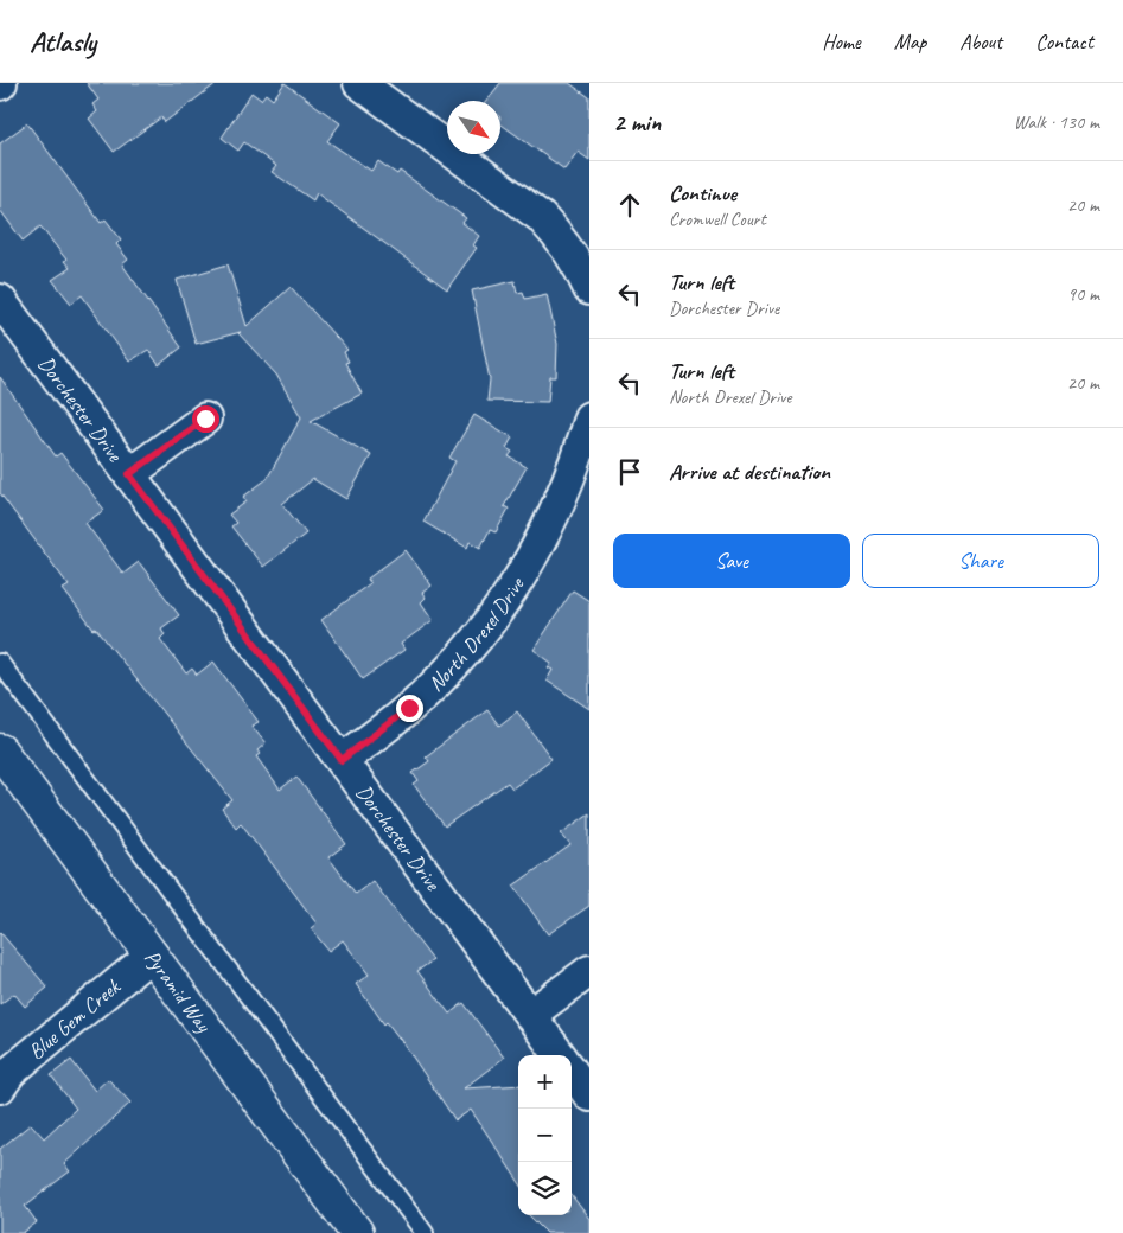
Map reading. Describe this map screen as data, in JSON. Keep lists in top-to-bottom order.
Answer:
{
  "streets": {
    "main road": ["Pyramid Way"],
    "street": ["Dorchester Drive", "North Drexel Drive", "Blue Gem Creek"]
  },
  "crossings": [
    ["Dorchester Drive", "North Drexel Drive"],
    ["Pyramid Way", "Blue Gem Creek"]
  ],
  "north": "bottom right",
  "page": {
    "header": "Atlasly",
    "nav": [
      "Home",
      "Map",
      "About",
      "Contact"
    ],
    "heading": ["2 min", "Walk · 130 m"],
    "list": [
      ["Continue", "Cromwell Court", "20 m"],
      ["Turn left", "Dorchester Drive", "90 m"],
      ["Turn left", "North Drexel Drive", "20 m"],
      "Arrive at destination"
    ],
    "buttons": ["Save", "Share"],
    "map_buttons": ["+", "−"]
  }
}
